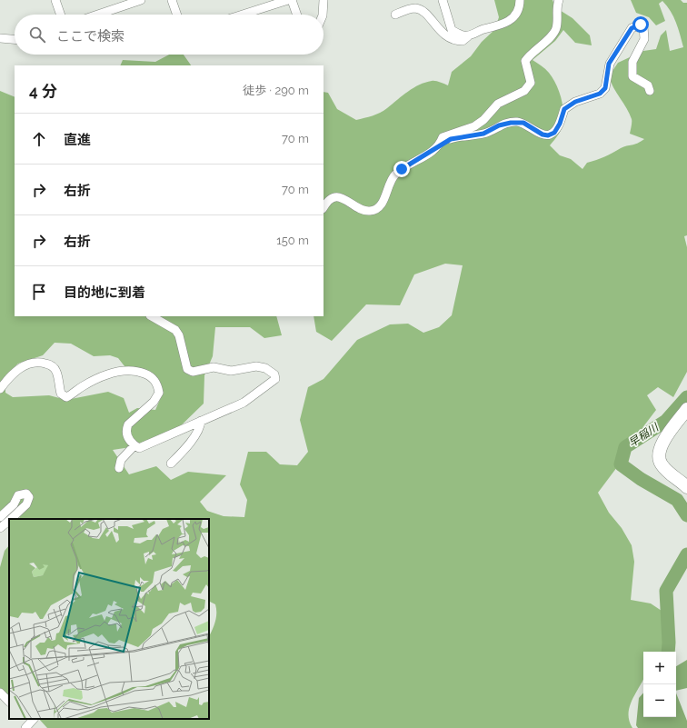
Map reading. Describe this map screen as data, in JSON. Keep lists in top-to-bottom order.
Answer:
{
  "water": ["早稲川"],
  "page": {
    "search": "ここで検索",
    "heading": ["4 分", "徒歩 · 290 m"],
    "list": [
      ["直進", "70 m"],
      ["右折", "70 m"],
      ["右折", "150 m"],
      "目的地に到着"
    ],
    "map_buttons": ["+", "−"]
  }
}
